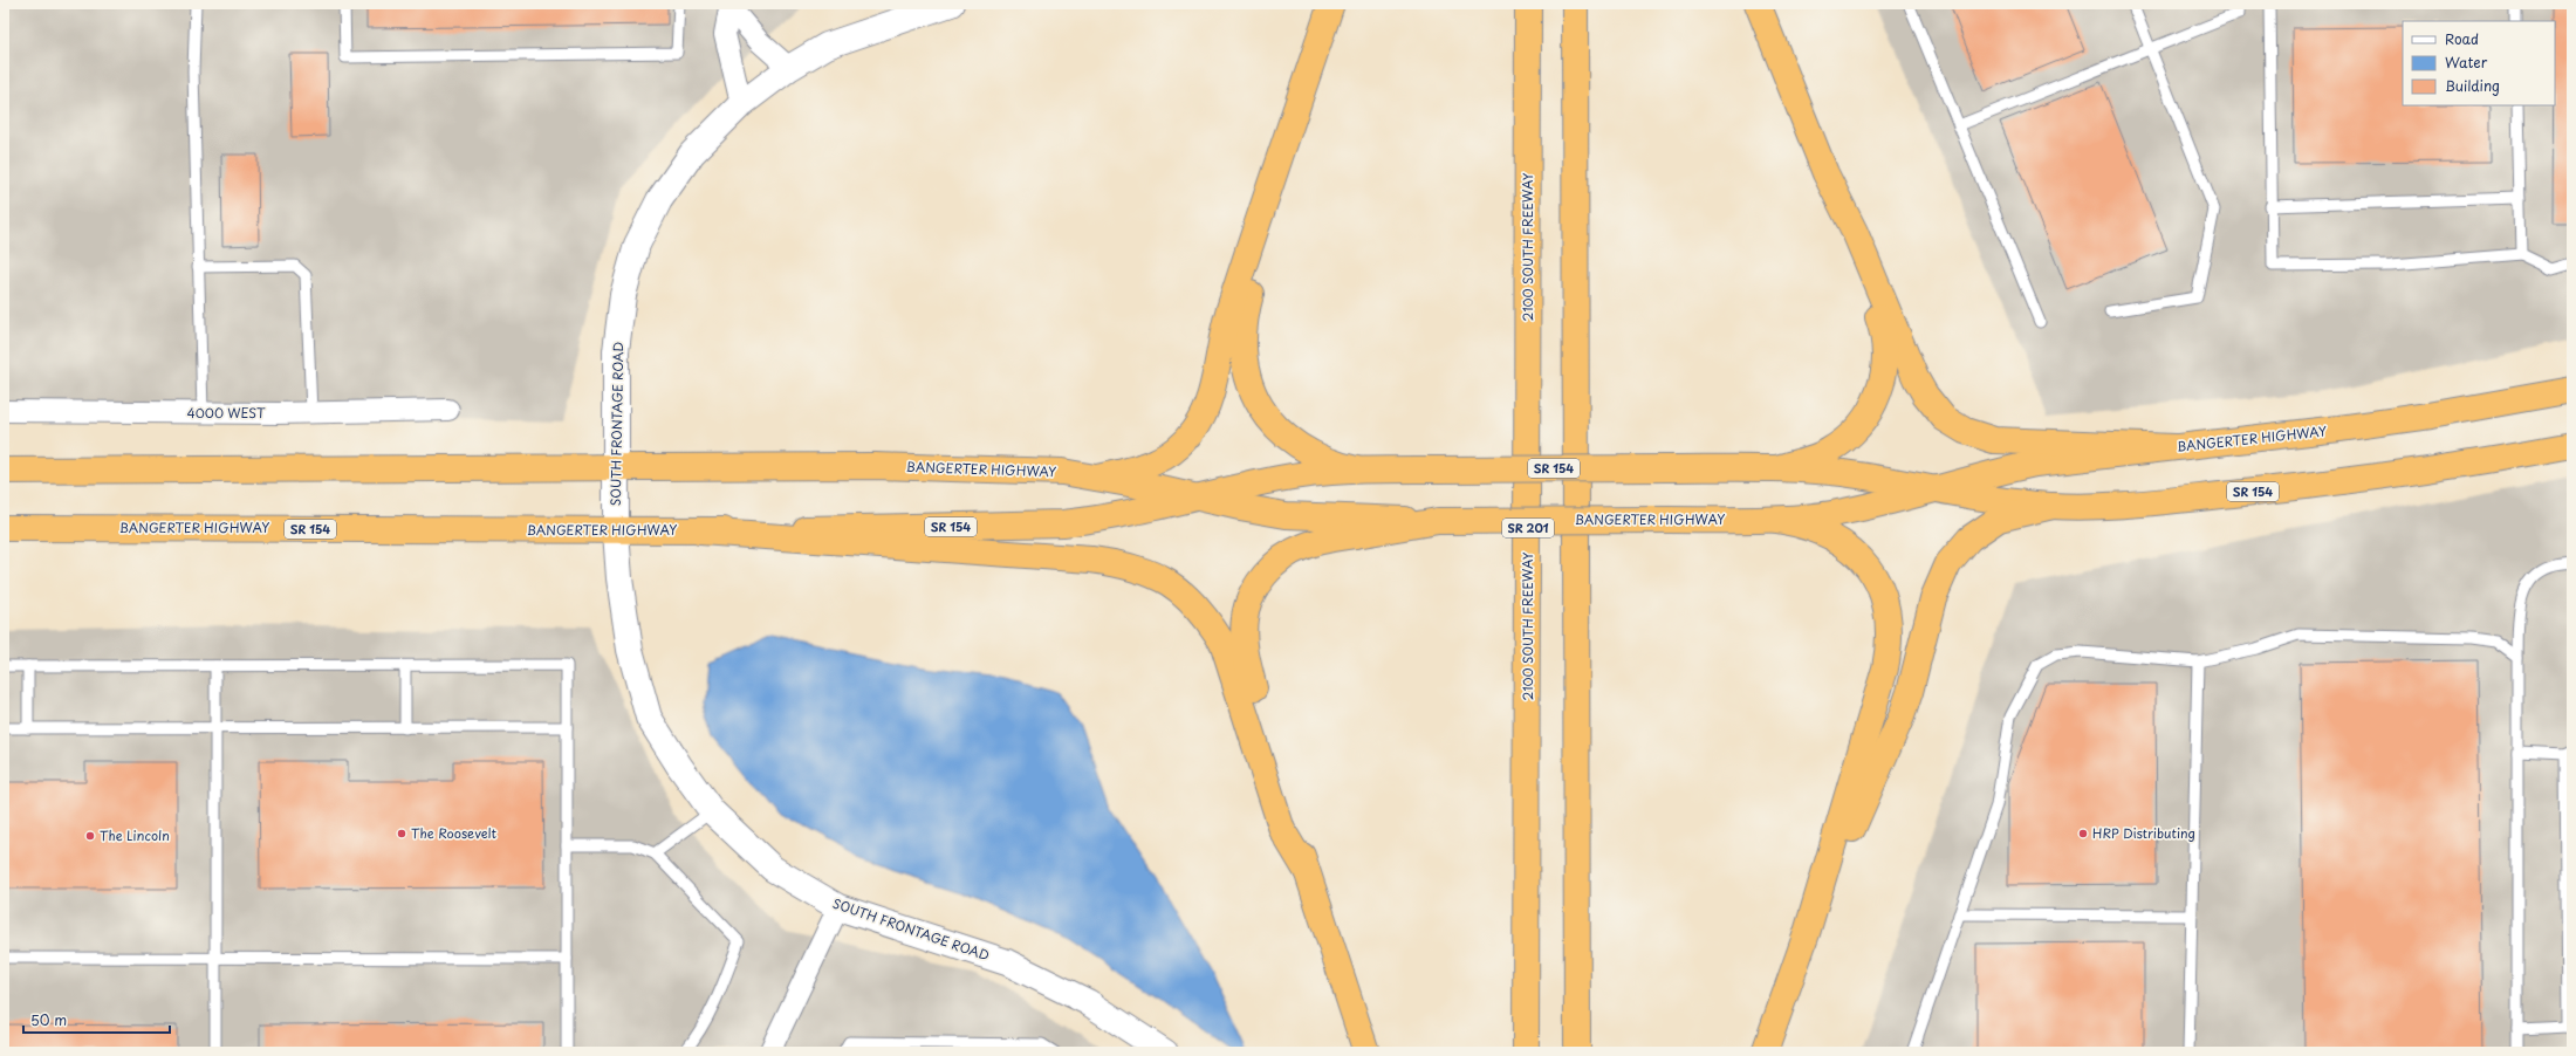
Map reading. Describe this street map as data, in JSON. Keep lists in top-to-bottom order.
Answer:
{
  "streets": {
    "highway": [
      "2100 SOUTH FREEWAY",
      "BANGERTER HIGHWAY",
      "SR 154",
      "SR 201"
    ],
    "street": ["4000 WEST", "SOUTH FRONTAGE ROAD"]
  },
  "crossings": [
    ["SOUTH FRONTAGE ROAD", "BANGERTER HIGHWAY"]
  ],
  "places": ["The Roosevelt", "HRP Distributing", "The Lincoln"],
  "legend": ["Road", "Water", "Building"],
  "scale_bar": "50 m"
}
